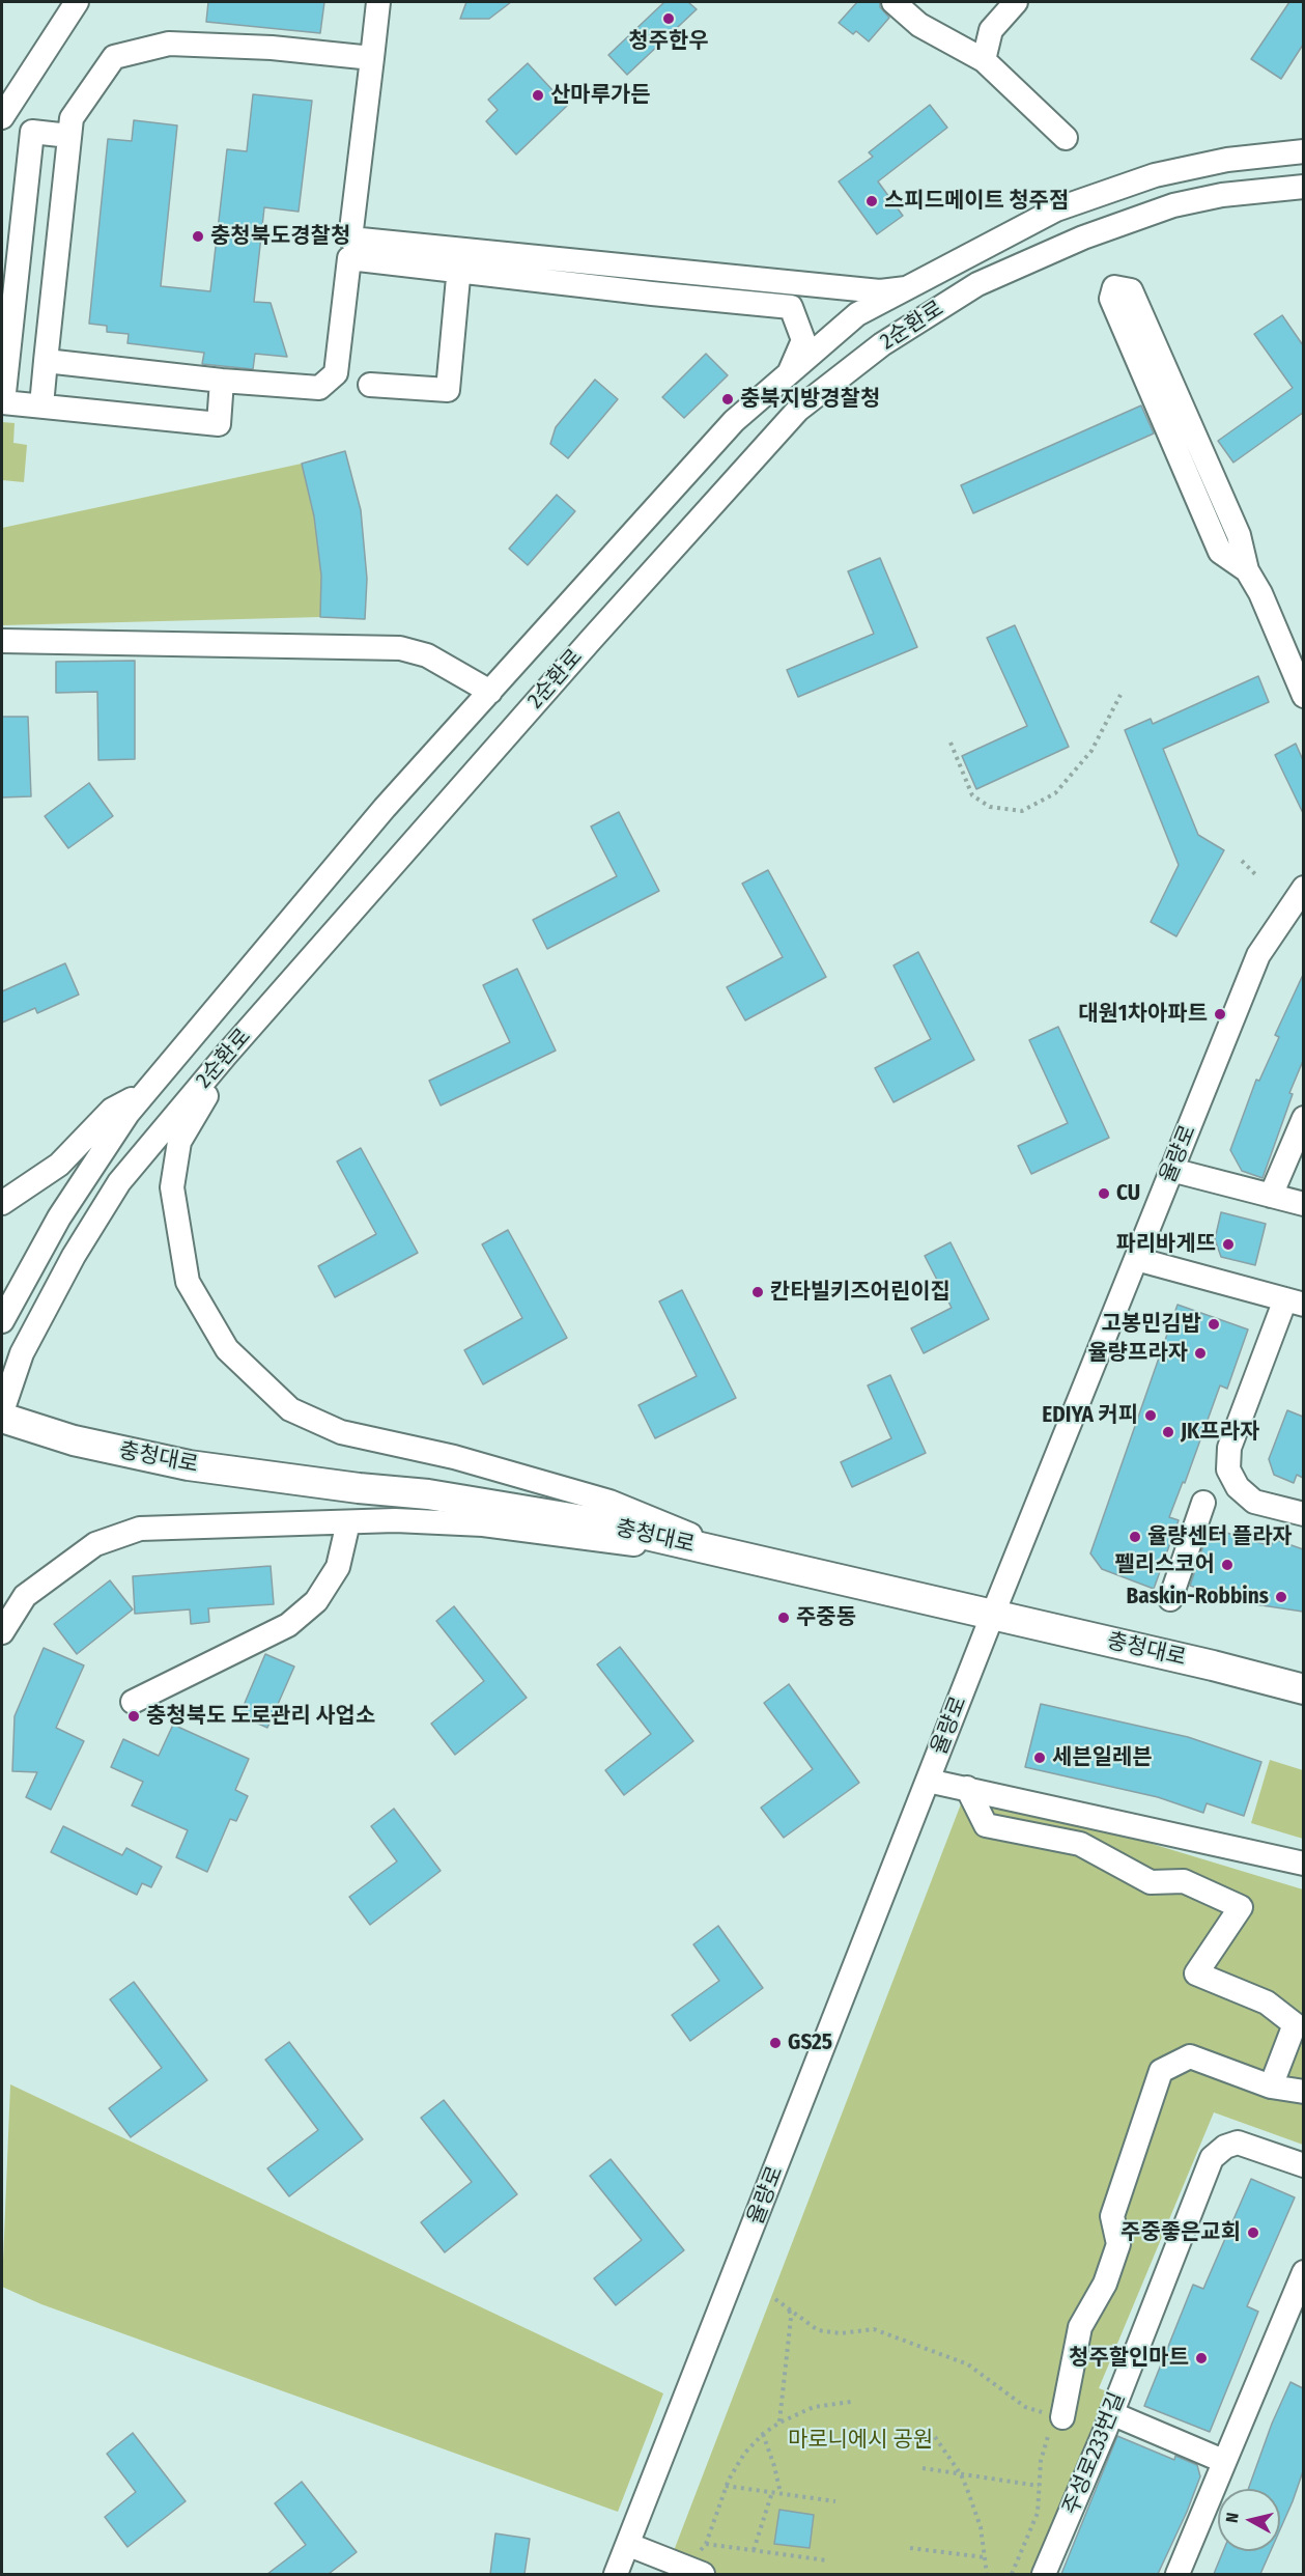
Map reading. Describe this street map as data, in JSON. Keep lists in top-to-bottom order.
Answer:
{
  "streets": {
    "main road": ["충청대로"],
    "street": ["2순환로", "율량로", "주성로233번길"]
  },
  "crossings": [
    ["율량로", "충청대로"]
  ],
  "parks": ["마로니에시 공원"],
  "places": [
    "청주한우",
    "산마루가든",
    "스피드메이트 청주점",
    "충청북도경찰청",
    "충북지방경찰청",
    "대원1차아파트",
    "CU",
    "파리바게뜨",
    "칸타빌키즈어린이집",
    "고봉민김밥",
    "율량프라자",
    "EDIYA 커피",
    "JK프라자",
    "율량센터 플라자",
    "펠리스코어",
    "Baskin-Robbins",
    "주중동",
    "충청북도 도로관리 사업소",
    "세븐일레븐",
    "GS25",
    "주중좋은교회",
    "청주할인마트"
  ],
  "north": "left"
}
